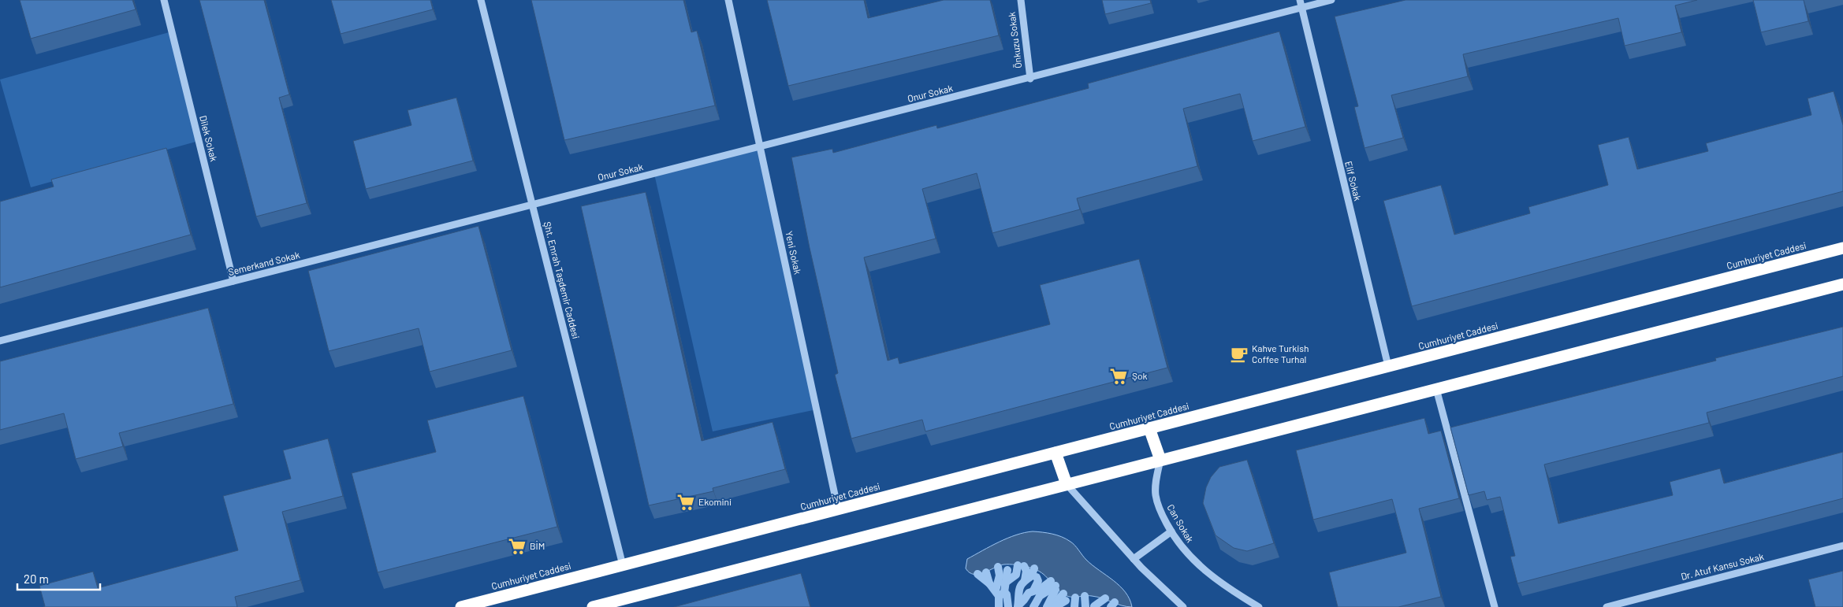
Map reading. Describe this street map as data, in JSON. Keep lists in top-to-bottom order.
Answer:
{
  "streets": {
    "highway": ["Cumhuriyet Caddesi"],
    "street": [
      "Önkuzu Sokak",
      "Onur Sokak",
      "Dilek Sokak",
      "Elif Sokak",
      "Yeni Sokak",
      "Semerkand Sokak",
      "Şht. Emrah Taşdemir Caddesi",
      "Can Sokak",
      "Dr. Atuf Kansu Sokak"
    ]
  },
  "crossings": [
    ["Önkuzu Sokak", "Onur Sokak"],
    ["Onur Sokak", "Elif Sokak"],
    ["Onur Sokak", "Yeni Sokak"],
    ["Onur Sokak", "Semerkand Sokak"],
    ["Onur Sokak", "Şht. Emrah Taşdemir Caddesi"],
    ["Dilek Sokak", "Semerkand Sokak"],
    ["Elif Sokak", "Cumhuriyet Caddesi"],
    ["Yeni Sokak", "Cumhuriyet Caddesi"],
    ["Cumhuriyet Caddesi", "Şht. Emrah Taşdemir Caddesi"],
    ["Semerkand Sokak", "Şht. Emrah Taşdemir Caddesi"]
  ],
  "places": {
    "cafe": ["Kahve Turkish Coffee Turhal"],
    "supermarket": ["Şok", "Ekomini", "BİM"]
  },
  "scale_bar": "20 m"
}
